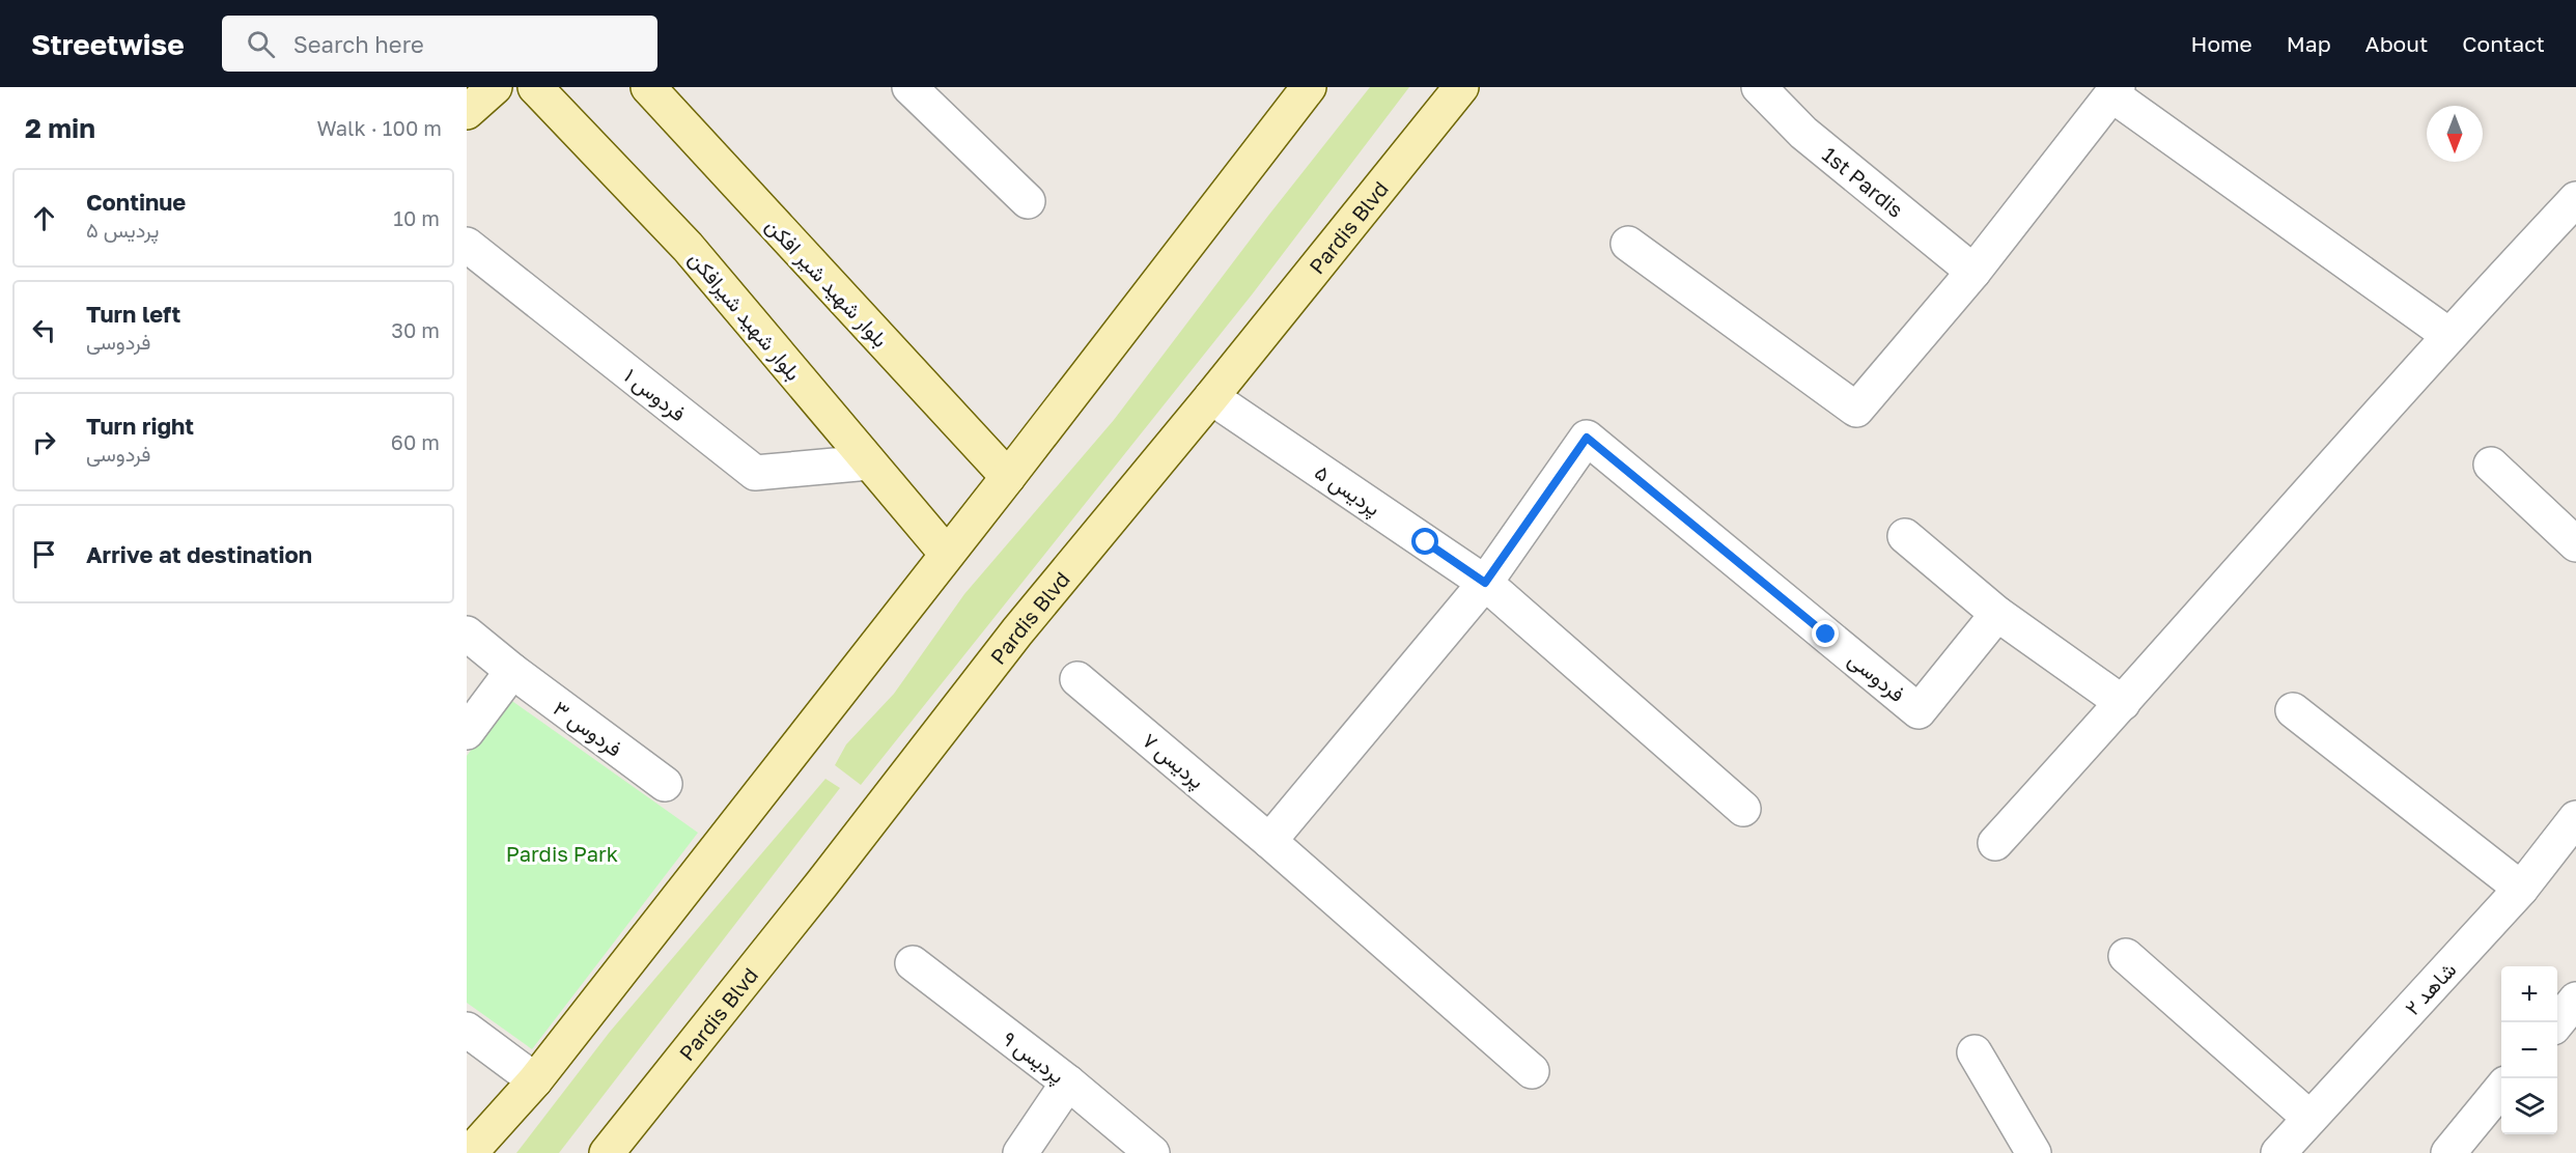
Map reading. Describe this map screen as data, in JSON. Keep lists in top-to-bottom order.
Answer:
{
  "streets": {
    "main road": ["Pardis Blvd", "بلوار شهید شیر افکن", "بلوار شهید شیرافکن"],
    "street": [
      "1st Pardis",
      "فردوس ۱",
      "پردیس ۵",
      "فردوسی",
      "فردوس ۳",
      "پردیس ۷",
      "شاهد ۲",
      "پردیس ۹"
    ]
  },
  "crossings": [
    ["Pardis Blvd", "پردیس ۵"],
    ["بلوار شهید شیرافکن", "فردوس ۱"],
    ["پردیس ۵", "فردوسی"]
  ],
  "parks": ["Pardis Park"],
  "north": "bottom",
  "page": {
    "header": "Streetwise",
    "search": "Search here",
    "nav": [
      "Home",
      "Map",
      "About",
      "Contact"
    ],
    "heading": ["2 min", "Walk · 100 m"],
    "list": [
      ["Continue", "پردیس ۵", "10 m"],
      ["Turn left", "فردوسی", "30 m"],
      ["Turn right", "فردوسی", "60 m"],
      "Arrive at destination"
    ],
    "map_buttons": ["+", "−"]
  }
}
